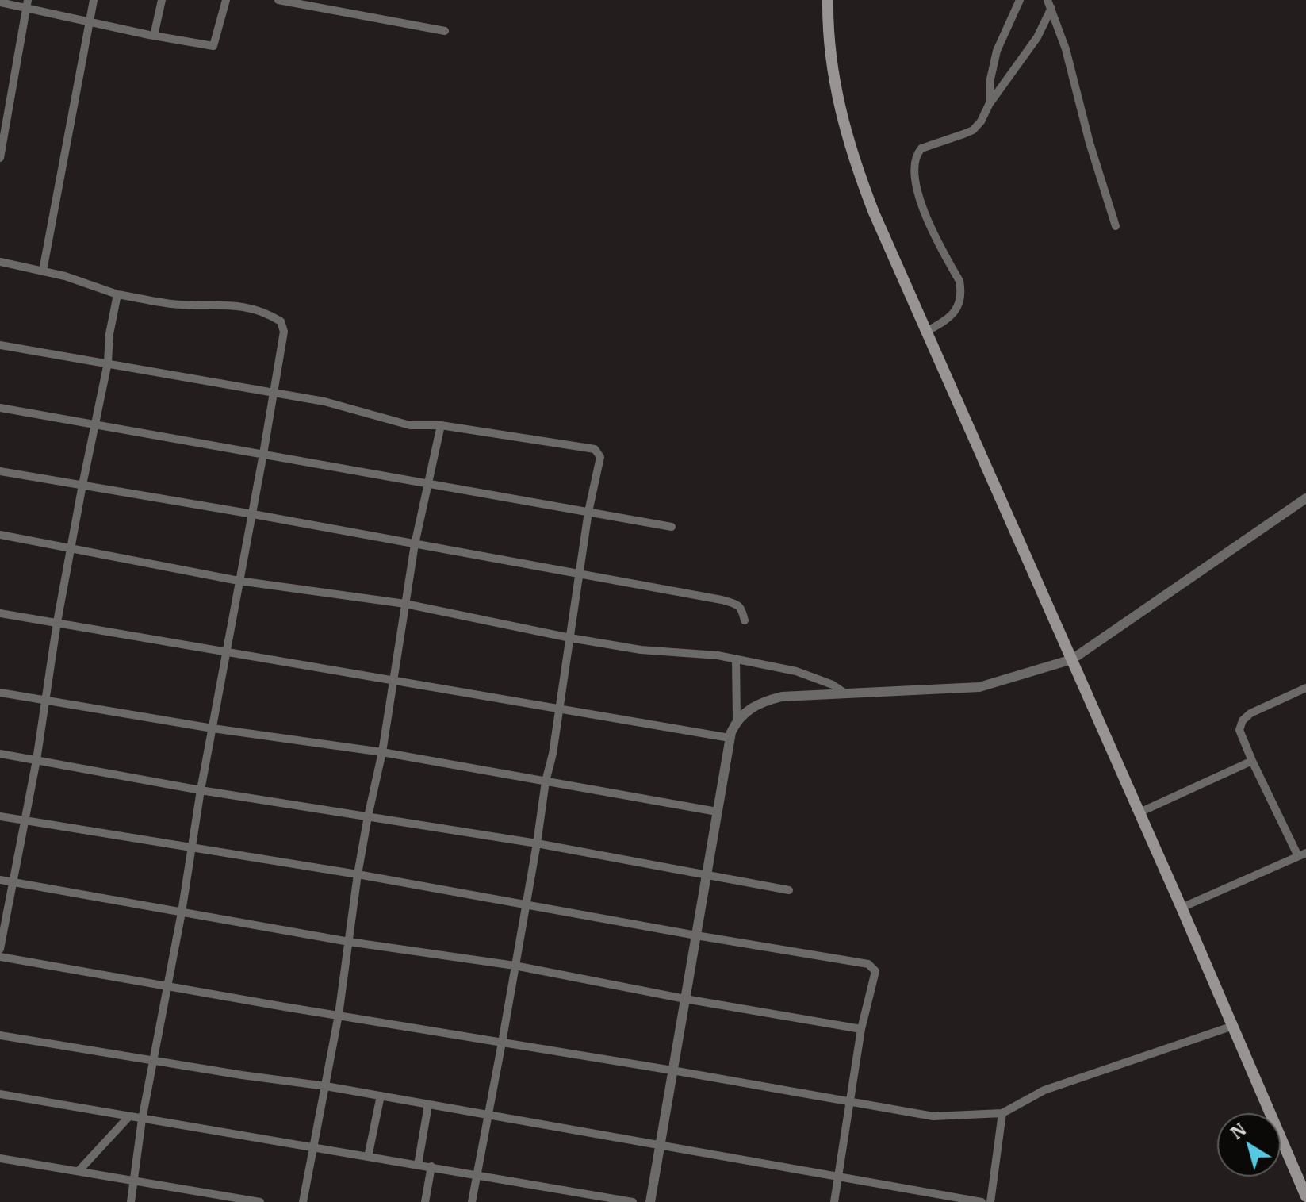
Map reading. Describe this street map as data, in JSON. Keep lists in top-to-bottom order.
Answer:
{
  "north": "top left"
}
